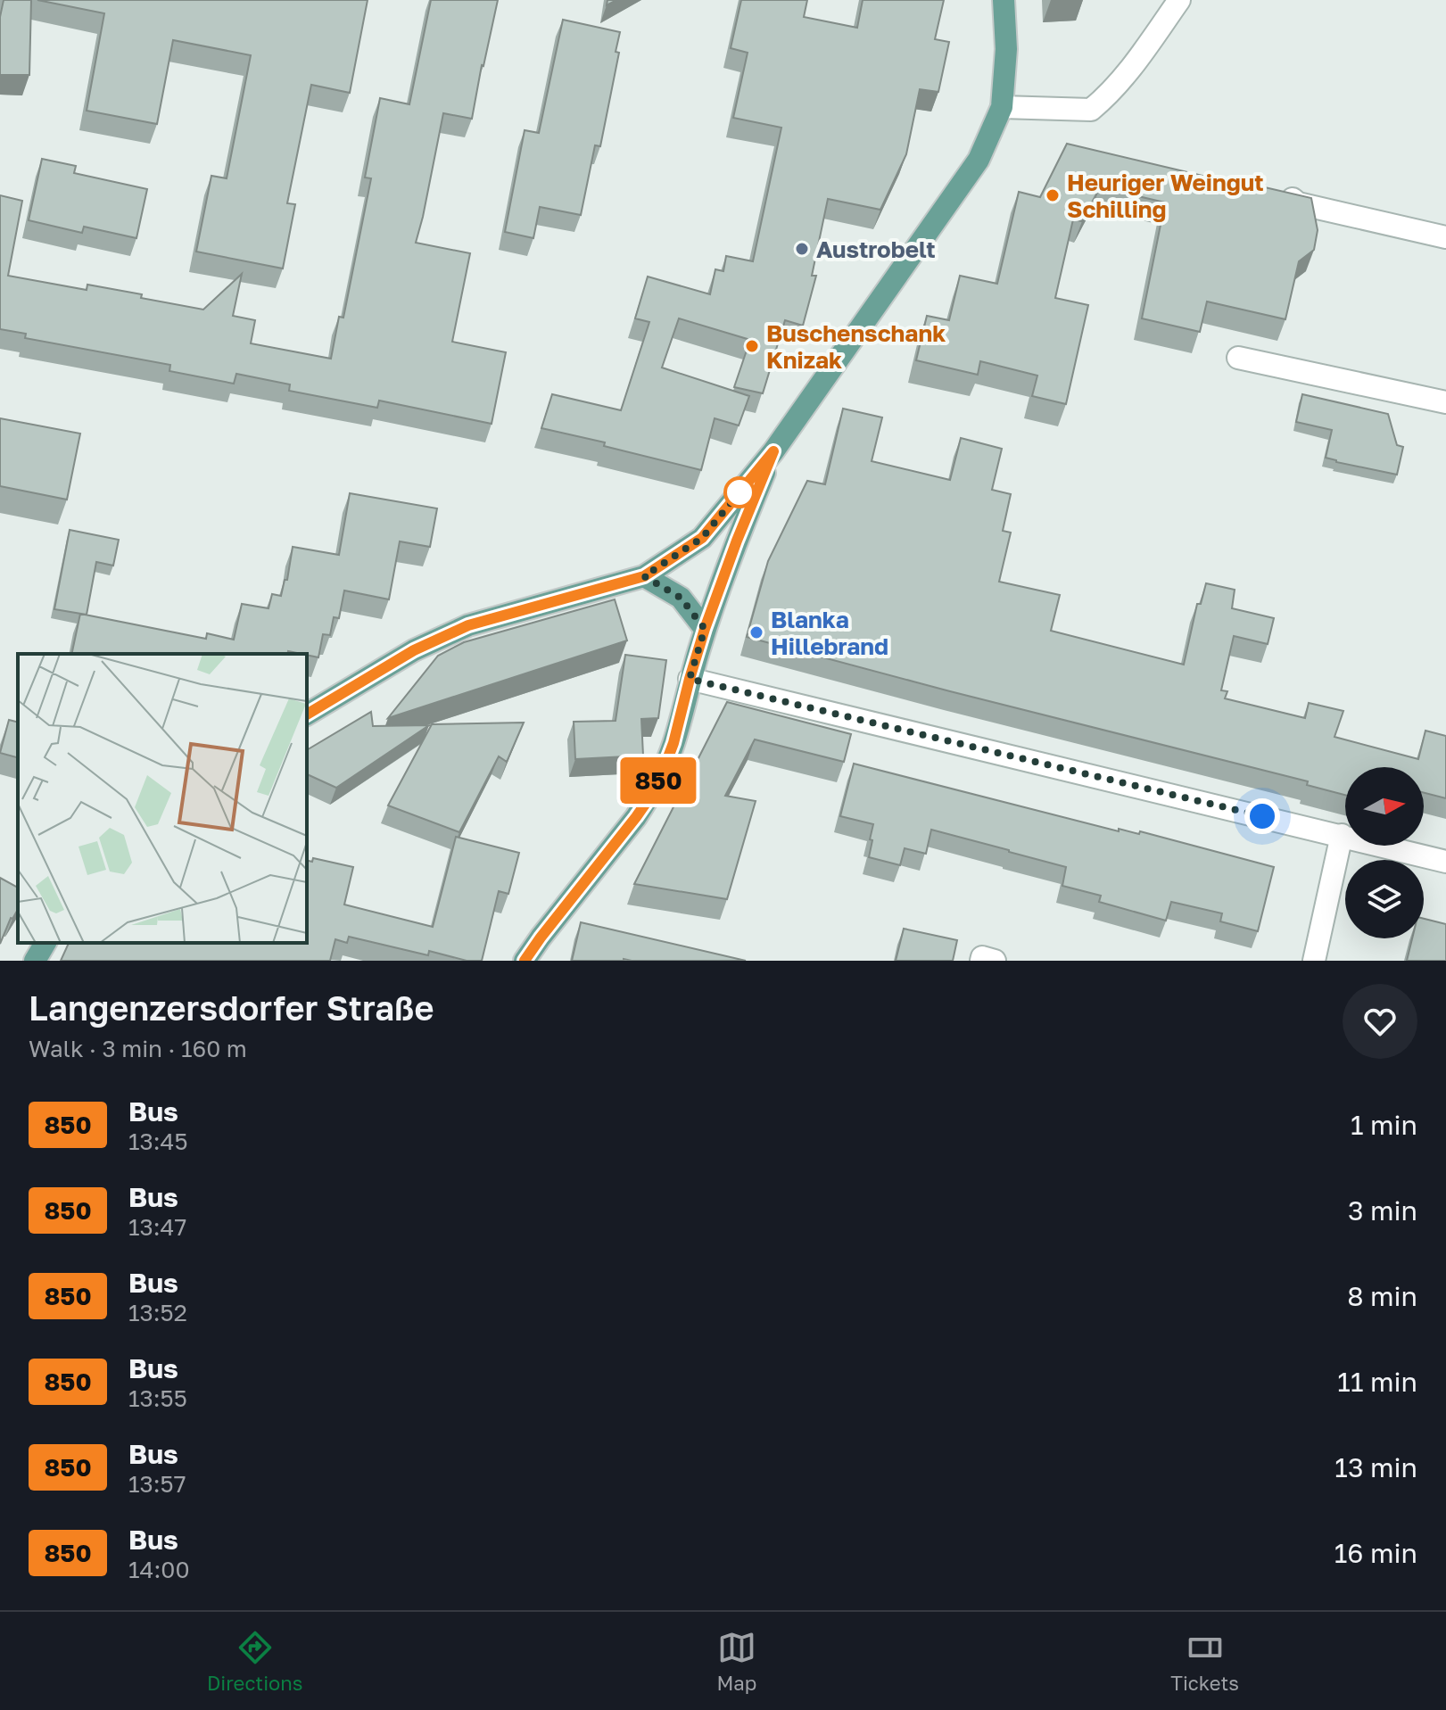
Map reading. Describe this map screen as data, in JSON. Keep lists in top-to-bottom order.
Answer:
{
  "places": [
    "Heuriger Weingut Schilling",
    "Austrobelt",
    "Buschenschank Knizak",
    "Blanka Hillebrand"
  ],
  "lines": ["bus line 850"],
  "north": "right",
  "page": {
    "on_map": "850",
    "heading": ["Langenzersdorfer Straße", "Walk · 3 min · 160 m"],
    "list": [
      {
        "mark": "850",
        "name": "Bus",
        "note": "13:45",
        "value": "1 min"
      },
      {
        "mark": "850",
        "name": "Bus",
        "note": "13:47",
        "value": "3 min"
      },
      {
        "mark": "850",
        "name": "Bus",
        "note": "13:52",
        "value": "8 min"
      },
      {
        "mark": "850",
        "name": "Bus",
        "note": "13:55",
        "value": "11 min"
      },
      {
        "mark": "850",
        "name": "Bus",
        "note": "13:57",
        "value": "13 min"
      },
      {
        "mark": "850",
        "name": "Bus",
        "note": "14:00",
        "value": "16 min"
      }
    ],
    "tabs": ["Directions", "Map", "Tickets"]
  }
}
